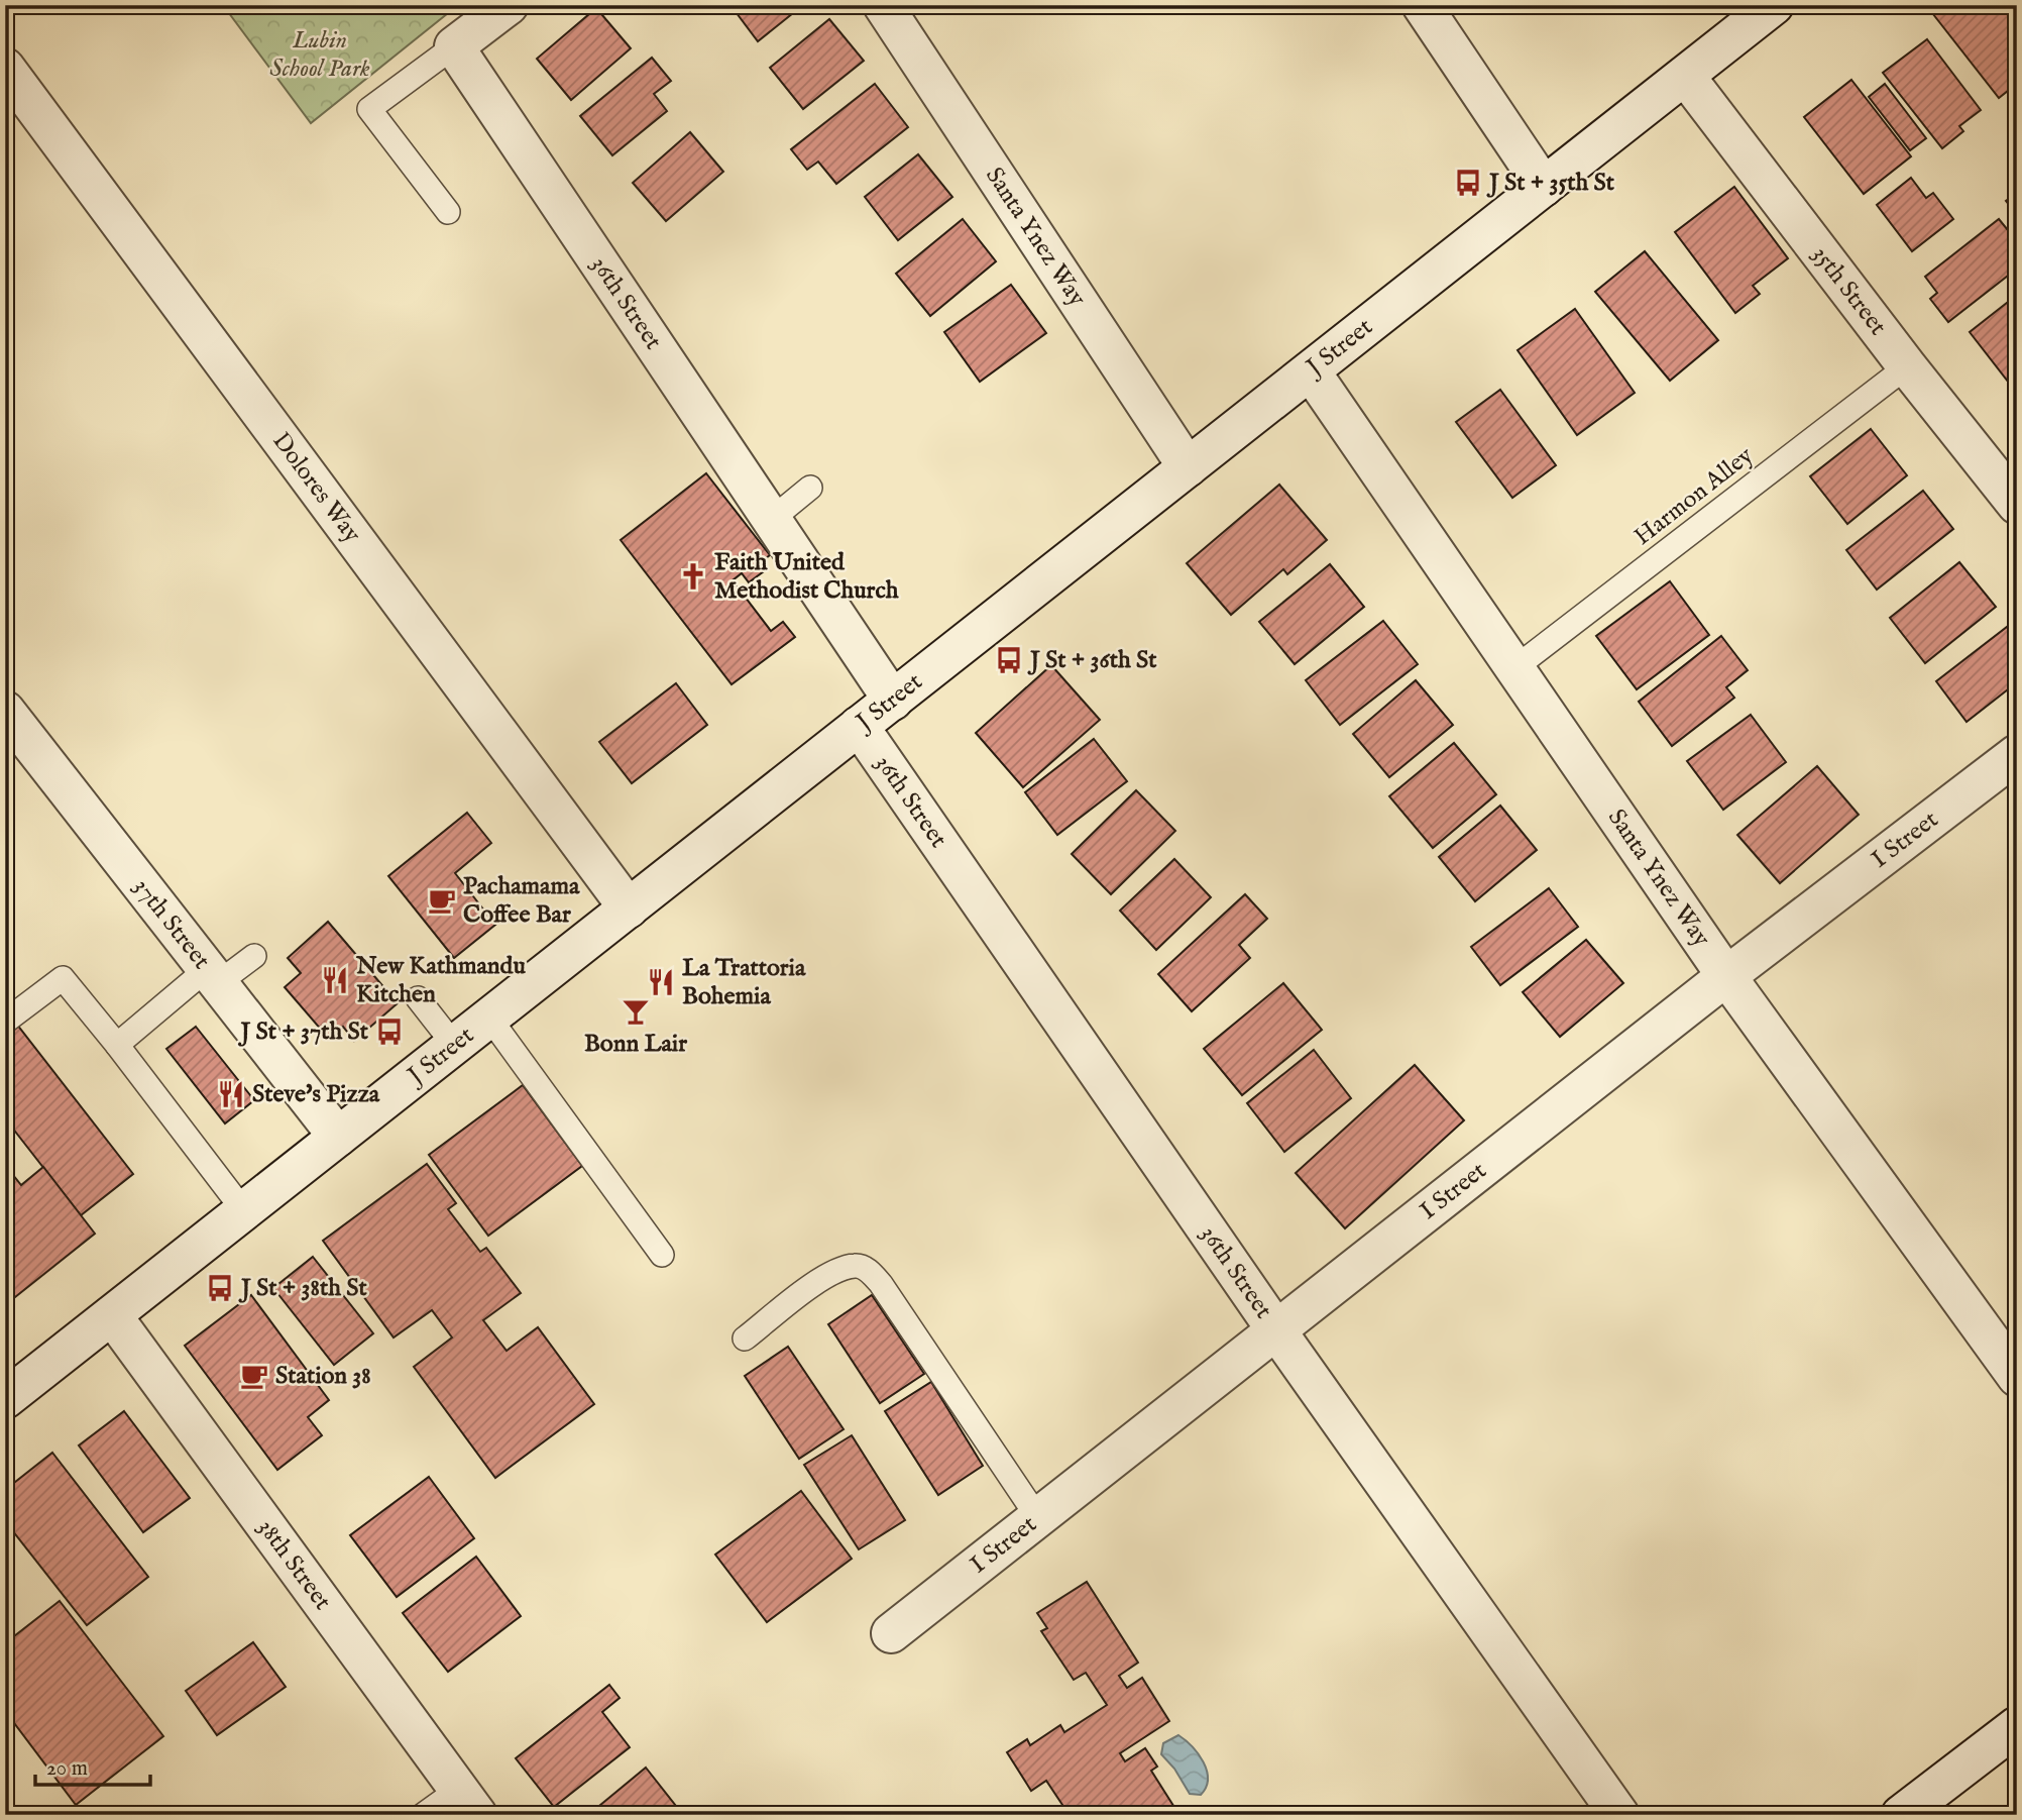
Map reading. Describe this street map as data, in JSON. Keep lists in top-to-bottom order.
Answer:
{
  "streets": {
    "street": [
      "Santa Ynez Way",
      "35th Street",
      "36th Street",
      "J Street",
      "Dolores Way",
      "I Street",
      "37th Street",
      "38th Street"
    ],
    "lane": ["Harmon Alley"]
  },
  "crossings": [
    ["Santa Ynez Way", "J Street"],
    ["Santa Ynez Way", "Harmon Alley"],
    ["Santa Ynez Way", "I Street"],
    ["35th Street", "J Street"],
    ["35th Street", "Harmon Alley"],
    ["36th Street", "J Street"],
    ["36th Street", "I Street"],
    ["J Street", "Dolores Way"],
    ["J Street", "37th Street"],
    ["J Street", "38th Street"]
  ],
  "parks": ["Lubin School Park"],
  "places": {
    "bus stop": [
      "J St + 35th St",
      "J St + 36th St",
      "J St + 37th St",
      "J St + 38th St"
    ],
    "church": ["Faith United Methodist Church"],
    "cafe": ["Pachamama Coffee Bar", "Station 38"],
    "restaurant": ["New Kathmandu Kitchen", "La Trattoria Bohemia", "Steve's Pizza"],
    "bar": ["Bonn Lair"]
  },
  "scale_bar": "20 m"
}
